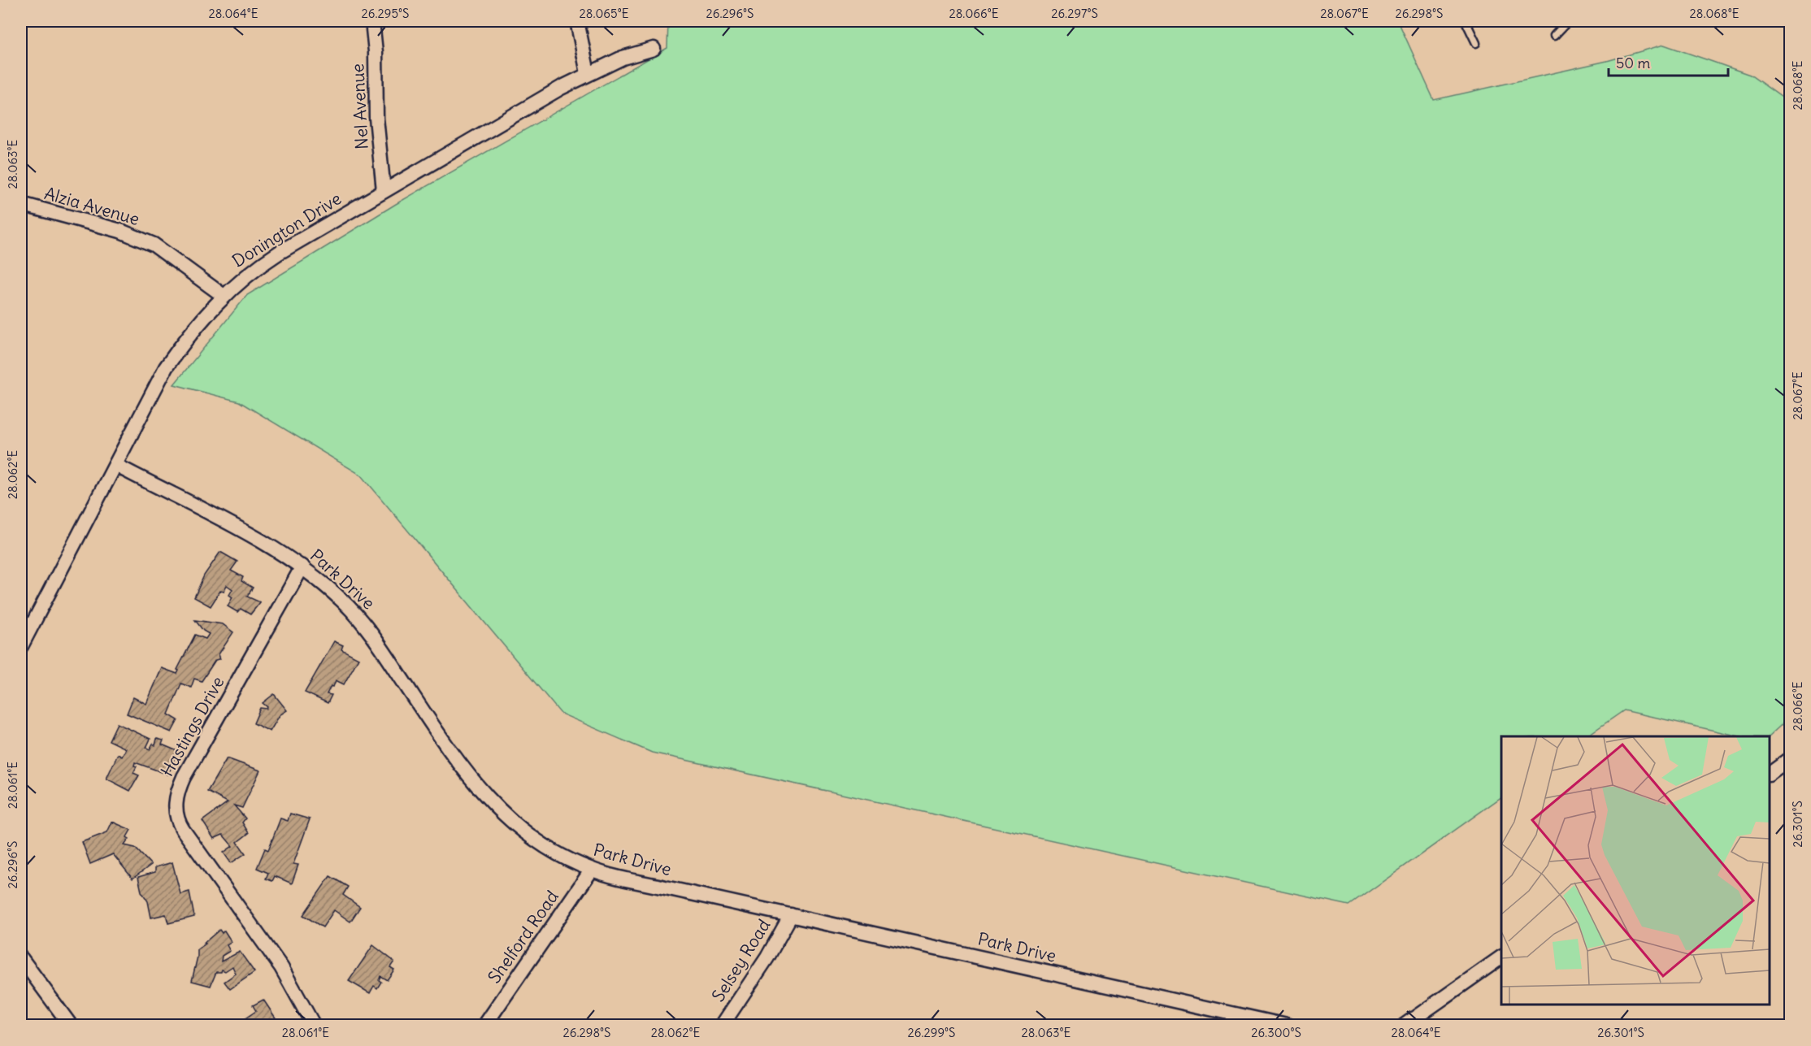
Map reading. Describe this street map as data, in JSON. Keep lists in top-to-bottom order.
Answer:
{
  "streets": {
    "street": [
      "Nel Avenue",
      "Alzia Avenue",
      "Donington Drive",
      "Park Drive",
      "Hastings Drive",
      "Shelford Road",
      "Selsey Road"
    ]
  },
  "crossings": [
    ["Nel Avenue", "Donington Drive"],
    ["Alzia Avenue", "Donington Drive"],
    ["Donington Drive", "Park Drive"],
    ["Park Drive", "Hastings Drive"],
    ["Park Drive", "Shelford Road"],
    ["Park Drive", "Selsey Road"]
  ],
  "scale_bar": "50 m",
  "coordinates": [
    "28.064°E",
    "26.295°S",
    "28.065°E",
    "26.296°S",
    "28.066°E",
    "26.297°S",
    "28.067°E",
    "26.298°S",
    "28.068°E",
    "28.063°E",
    "28.062°E",
    "28.061°E",
    "26.301°S",
    "26.299°S",
    "26.300°S"
  ]
}
